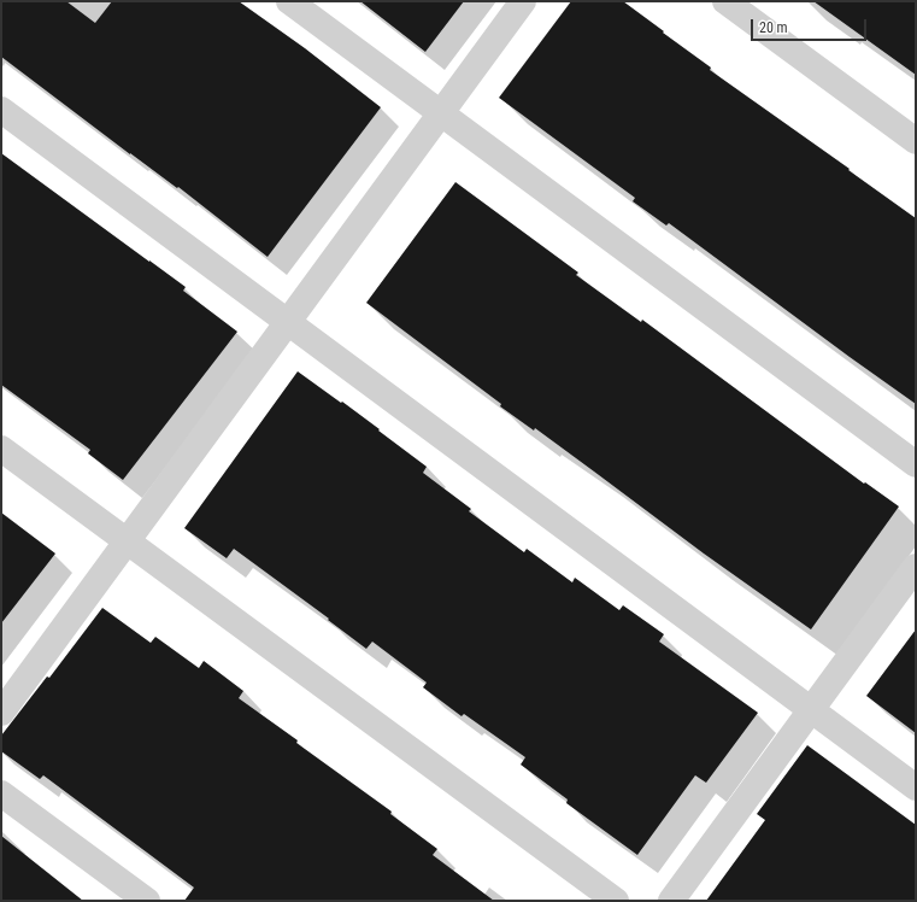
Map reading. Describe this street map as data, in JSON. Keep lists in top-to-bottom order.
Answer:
{
  "scale_bar": "20 m"
}
